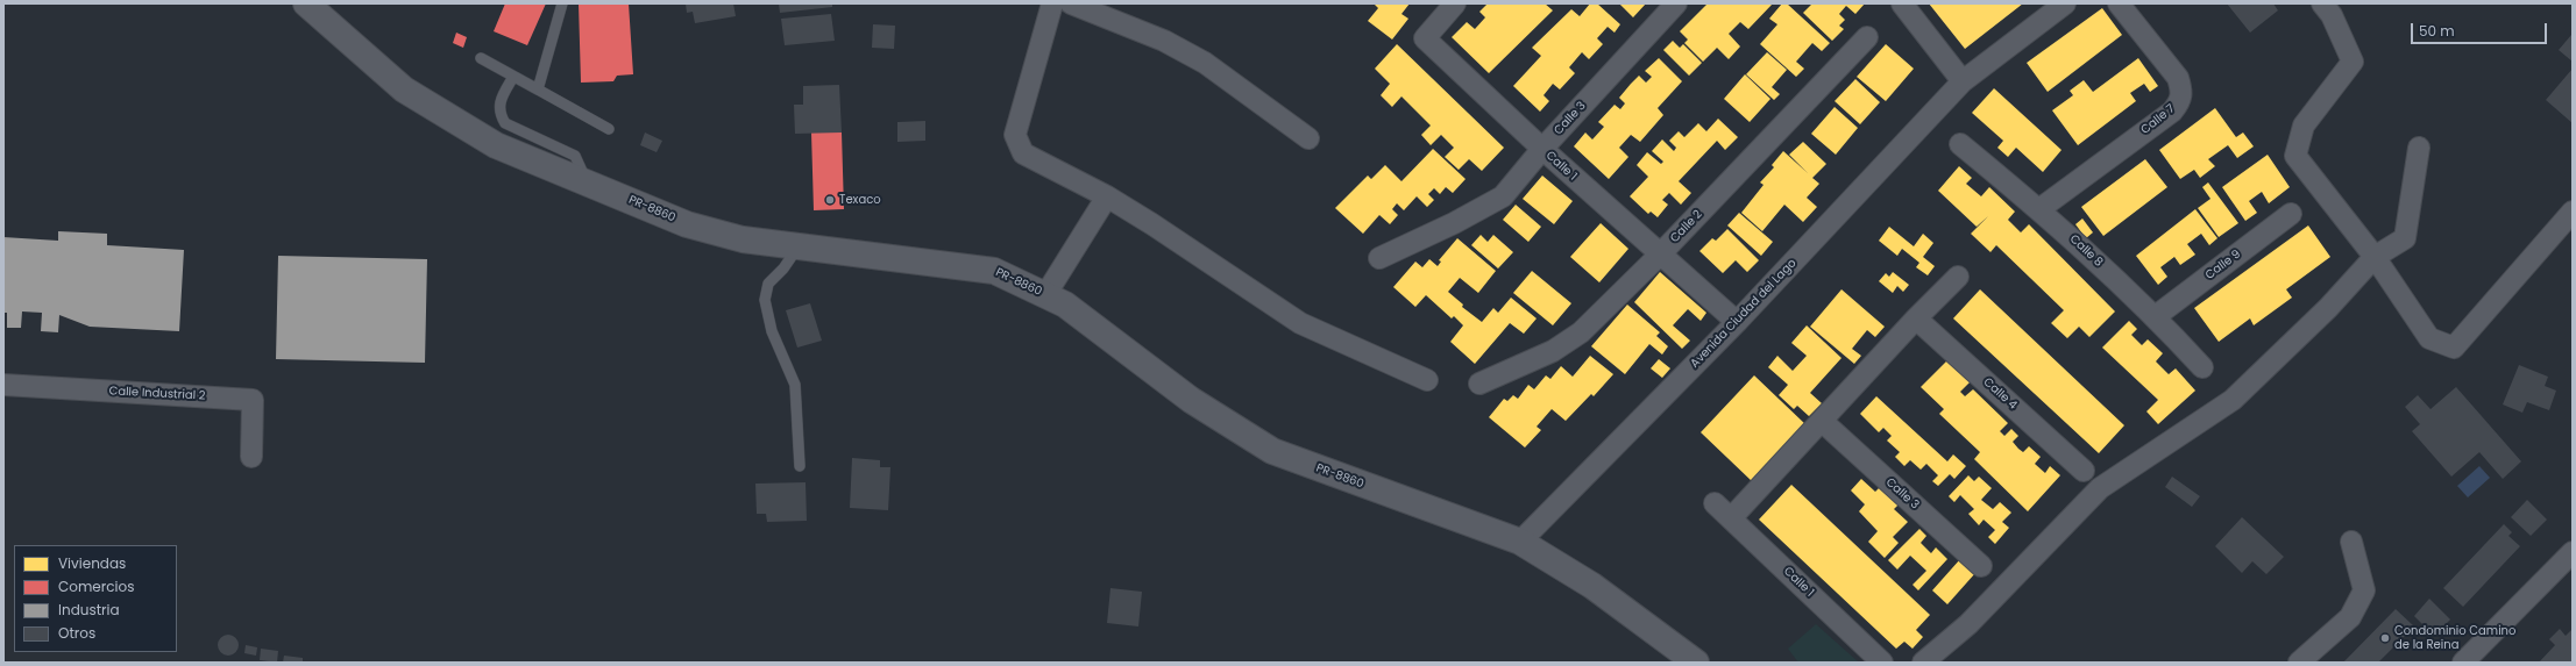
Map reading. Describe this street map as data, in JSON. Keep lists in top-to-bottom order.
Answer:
{
  "streets": {
    "street": [
      "Calle 3",
      "Calle 7",
      "Calle 1",
      "PR-8860",
      "Calle 2",
      "Calle 8",
      "Calle 9",
      "Avenida Ciudad del Lago",
      "Calle Industrial 2",
      "Calle 4"
    ]
  },
  "crossings": [
    ["Calle 3", "Calle 1"],
    ["Calle 7", "Calle 8"],
    ["Calle 1", "Calle 2"],
    ["Calle 1", "Avenida Ciudad del Lago"],
    ["PR-8860", "Avenida Ciudad del Lago"],
    ["Calle 8", "Calle 9"]
  ],
  "places": ["Texaco", "Condominio Camino de la Reina"],
  "legend": [
    "Viviendas",
    "Comercios",
    "Industria",
    "Otros"
  ],
  "scale_bar": "50 m"
}
